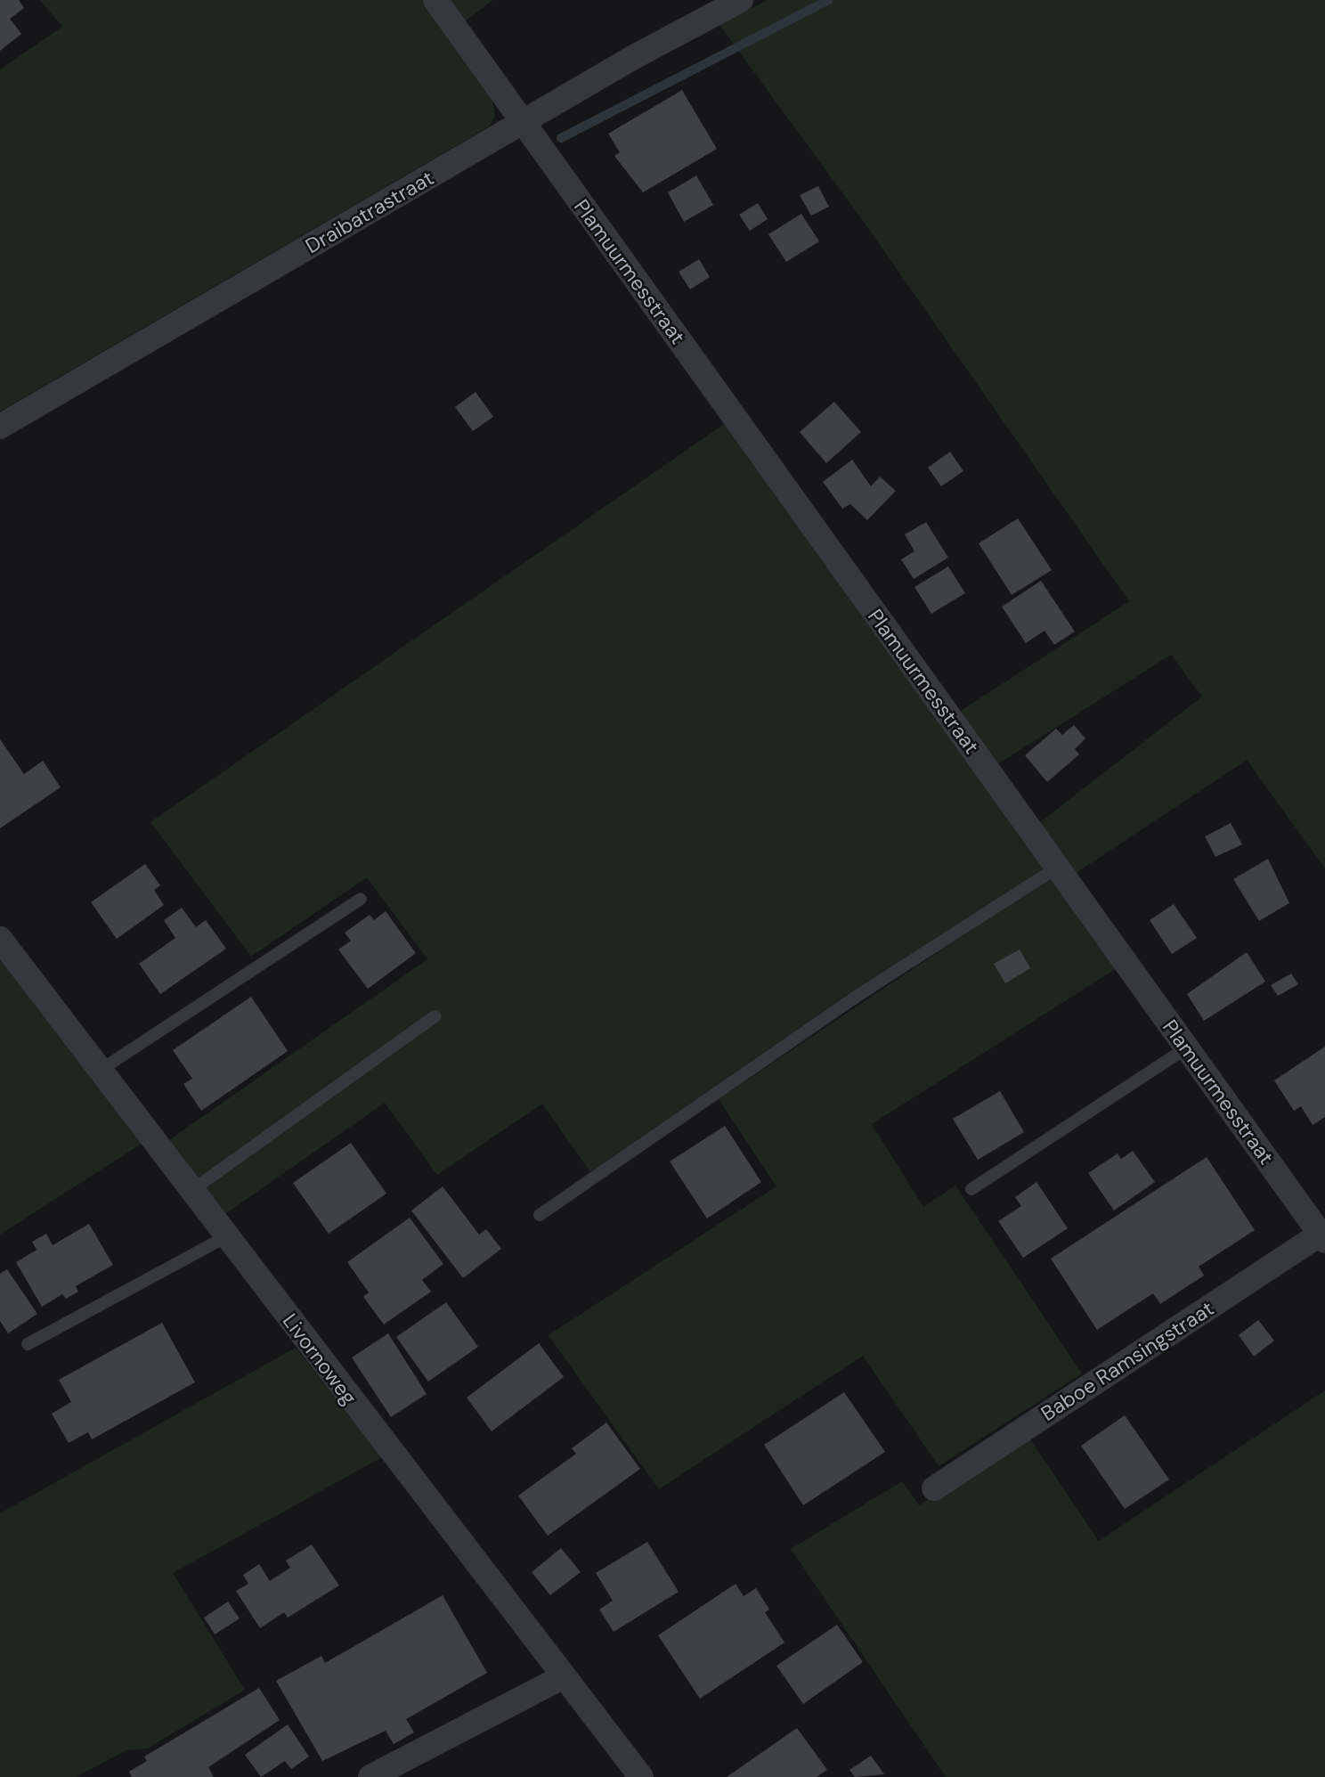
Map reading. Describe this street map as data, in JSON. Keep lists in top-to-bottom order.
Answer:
{
  "streets": {
    "street": [
      "Draibatrastraat",
      "Plamuurmesstraat",
      "Livornoweg",
      "Baboe Ramsingstraat"
    ]
  },
  "crossings": [
    ["Draibatrastraat", "Plamuurmesstraat"],
    ["Plamuurmesstraat", "Baboe Ramsingstraat"]
  ]
}
